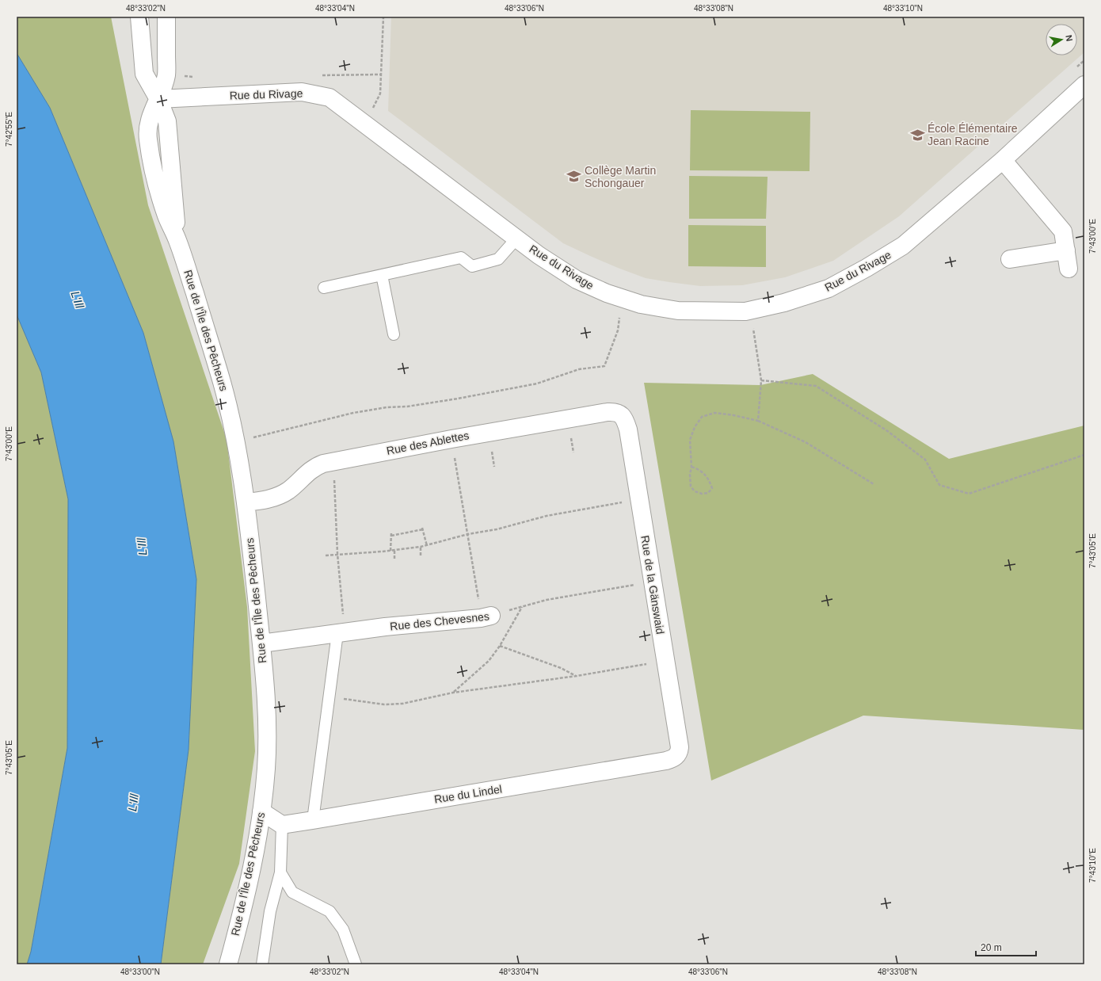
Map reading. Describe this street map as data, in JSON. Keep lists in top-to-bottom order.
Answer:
{
  "streets": {
    "street": [
      "Rue du Rivage",
      "Rue de l'Île des Pêcheurs",
      "Rue des Ablettes",
      "Rue de la Gänswaid",
      "Rue des Chevesnes",
      "Rue du Lindel"
    ]
  },
  "crossings": [
    ["Rue du Rivage", "Rue de l'Île des Pêcheurs"],
    ["Rue de l'Île des Pêcheurs", "Rue des Ablettes"],
    ["Rue de l'Île des Pêcheurs", "Rue des Chevesnes"],
    ["Rue des Ablettes", "Rue de la Gänswaid"],
    ["Rue de la Gänswaid", "Rue des Chevesnes"],
    ["Rue de la Gänswaid", "Rue du Lindel"]
  ],
  "water": ["L'Ill"],
  "places": {
    "school or university": ["École Élémentaire Jean Racine", "Collège Martin Schongauer"]
  },
  "scale_bar": "20 m",
  "north": "right",
  "coordinates": [
    "48°33'02\"N",
    "48°33'04\"N",
    "48°33'06\"N",
    "48°33'08\"N",
    "48°33'10\"N",
    "7°42'55\"E",
    "7°43'00\"E",
    "7°43'05\"E",
    "7°43'10\"E",
    "48°33'00\"N"
  ]
}
